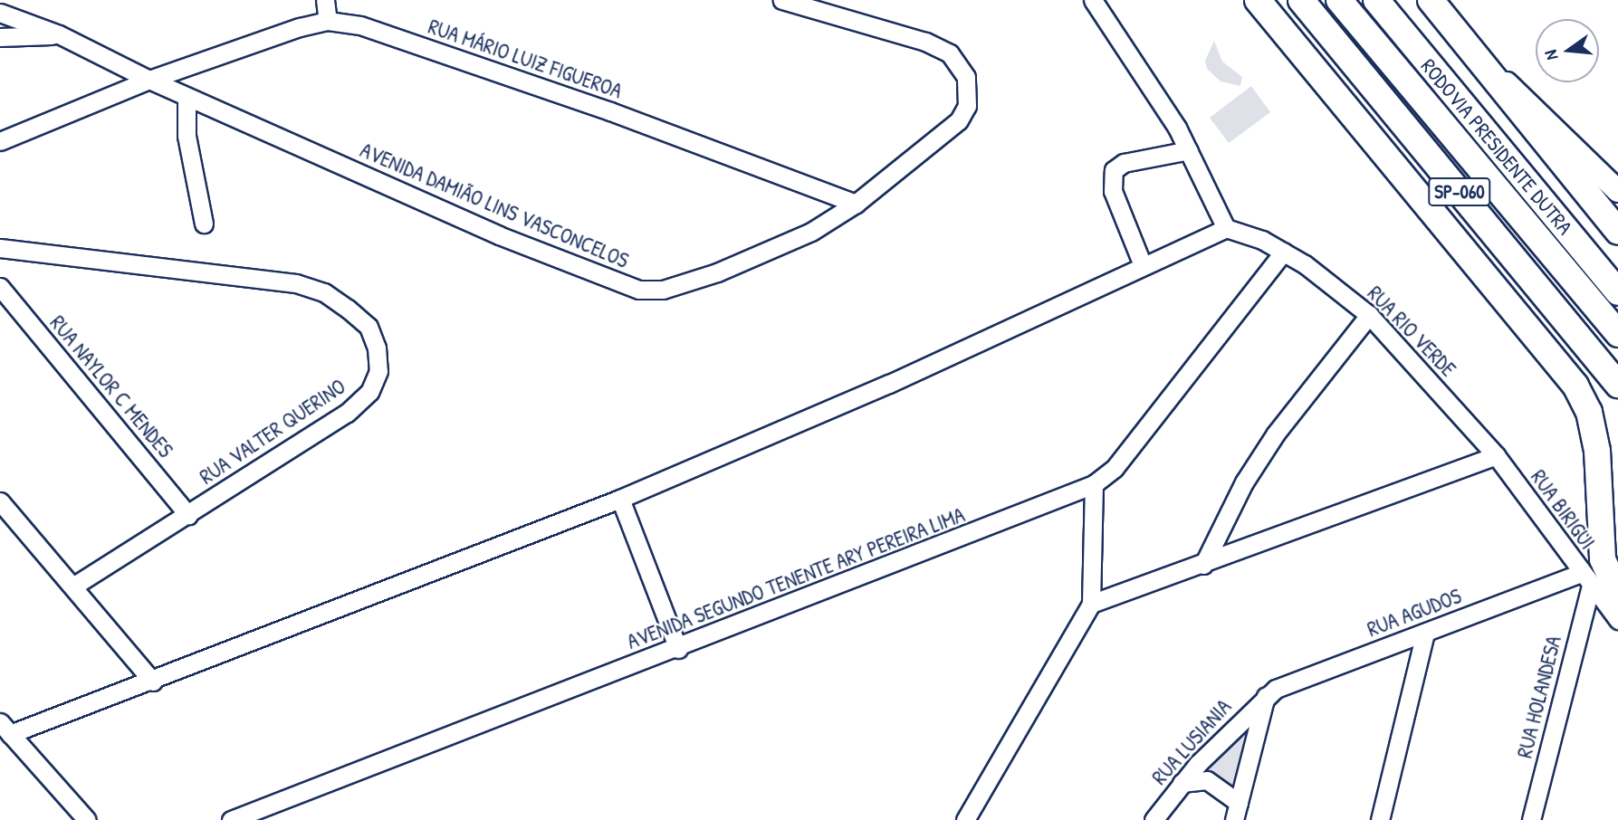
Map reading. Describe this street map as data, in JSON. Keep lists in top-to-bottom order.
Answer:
{
  "streets": {
    "highway": ["RODOVIA PRESIDENTE DUTRA", "SP-060"],
    "street": [
      "RUA MÁRIO LUIZ FIGUEROA",
      "AVENIDA DAMIÃO LINS VASCONCELOS",
      "RUA RIO VERDE",
      "RUA NAYLOR C MENDES",
      "RUA VALTER QUERINO",
      "RUA BIRIGUI",
      "AVENIDA SEGUNDO TENENTE ARY PEREIRA LIMA",
      "RUA AGUDOS",
      "RUA HOLANDESA",
      "RUA LUSIANIA"
    ]
  },
  "crossings": [
    ["RUA MÁRIO LUIZ FIGUEROA", "AVENIDA DAMIÃO LINS VASCONCELOS"],
    ["RUA RIO VERDE", "RUA BIRIGUI"],
    ["RUA RIO VERDE", "AVENIDA SEGUNDO TENENTE ARY PEREIRA LIMA"],
    ["RUA NAYLOR C MENDES", "RUA VALTER QUERINO"],
    ["RUA BIRIGUI", "RUA AGUDOS"],
    ["RUA BIRIGUI", "RUA HOLANDESA"],
    ["RUA AGUDOS", "RUA HOLANDESA"],
    ["RUA AGUDOS", "RUA LUSIANIA"]
  ],
  "north": "left"
}
